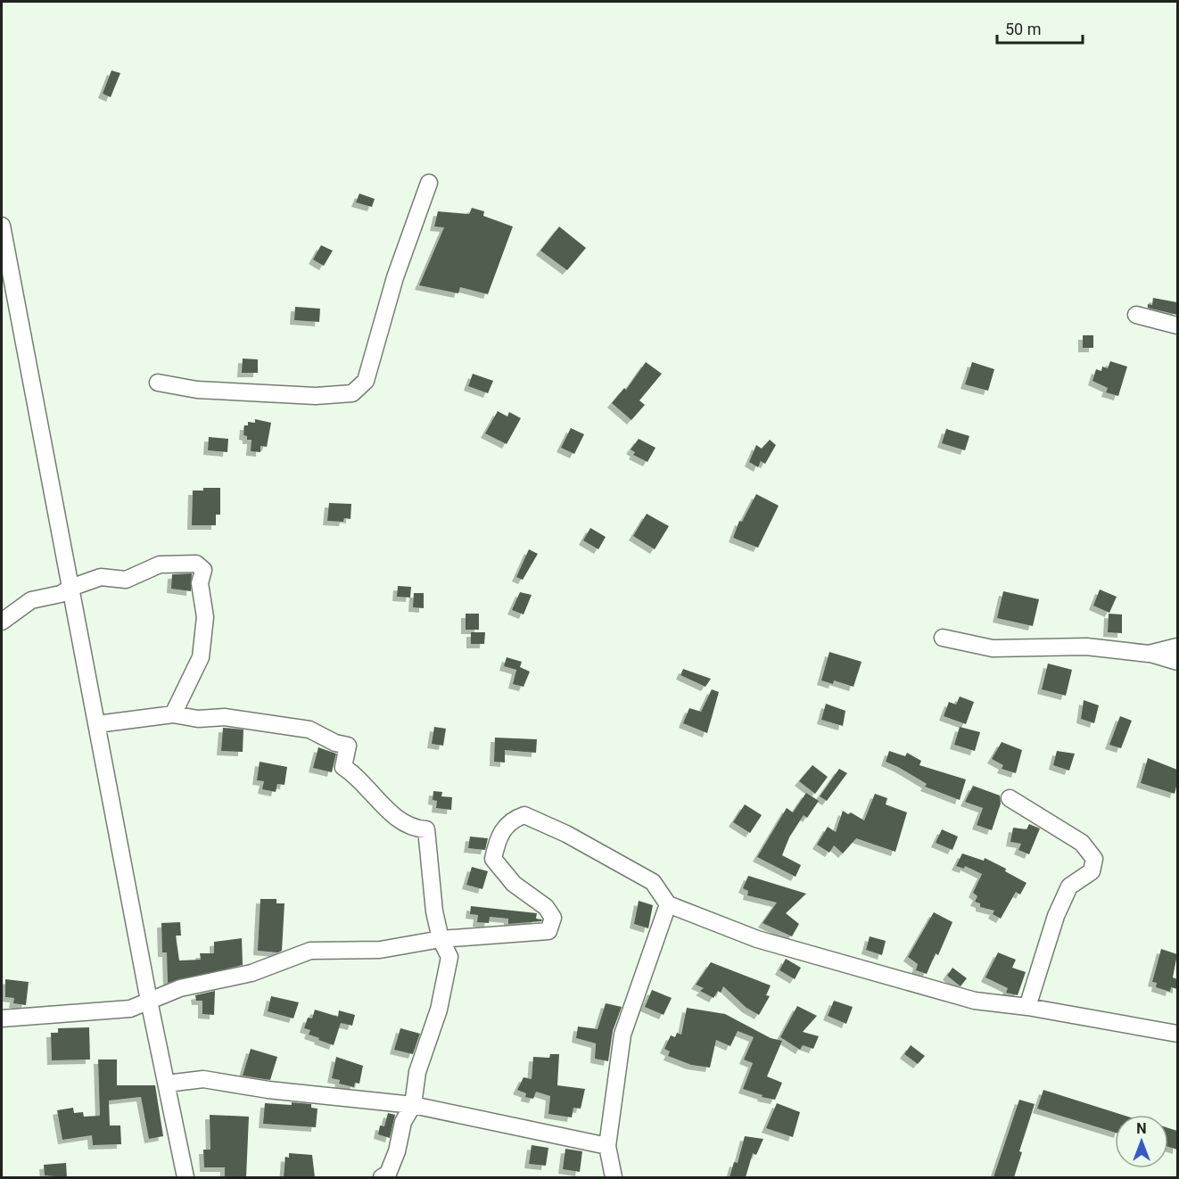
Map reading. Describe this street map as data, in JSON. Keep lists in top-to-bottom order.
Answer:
{
  "scale_bar": "50 m",
  "north": "top"
}
